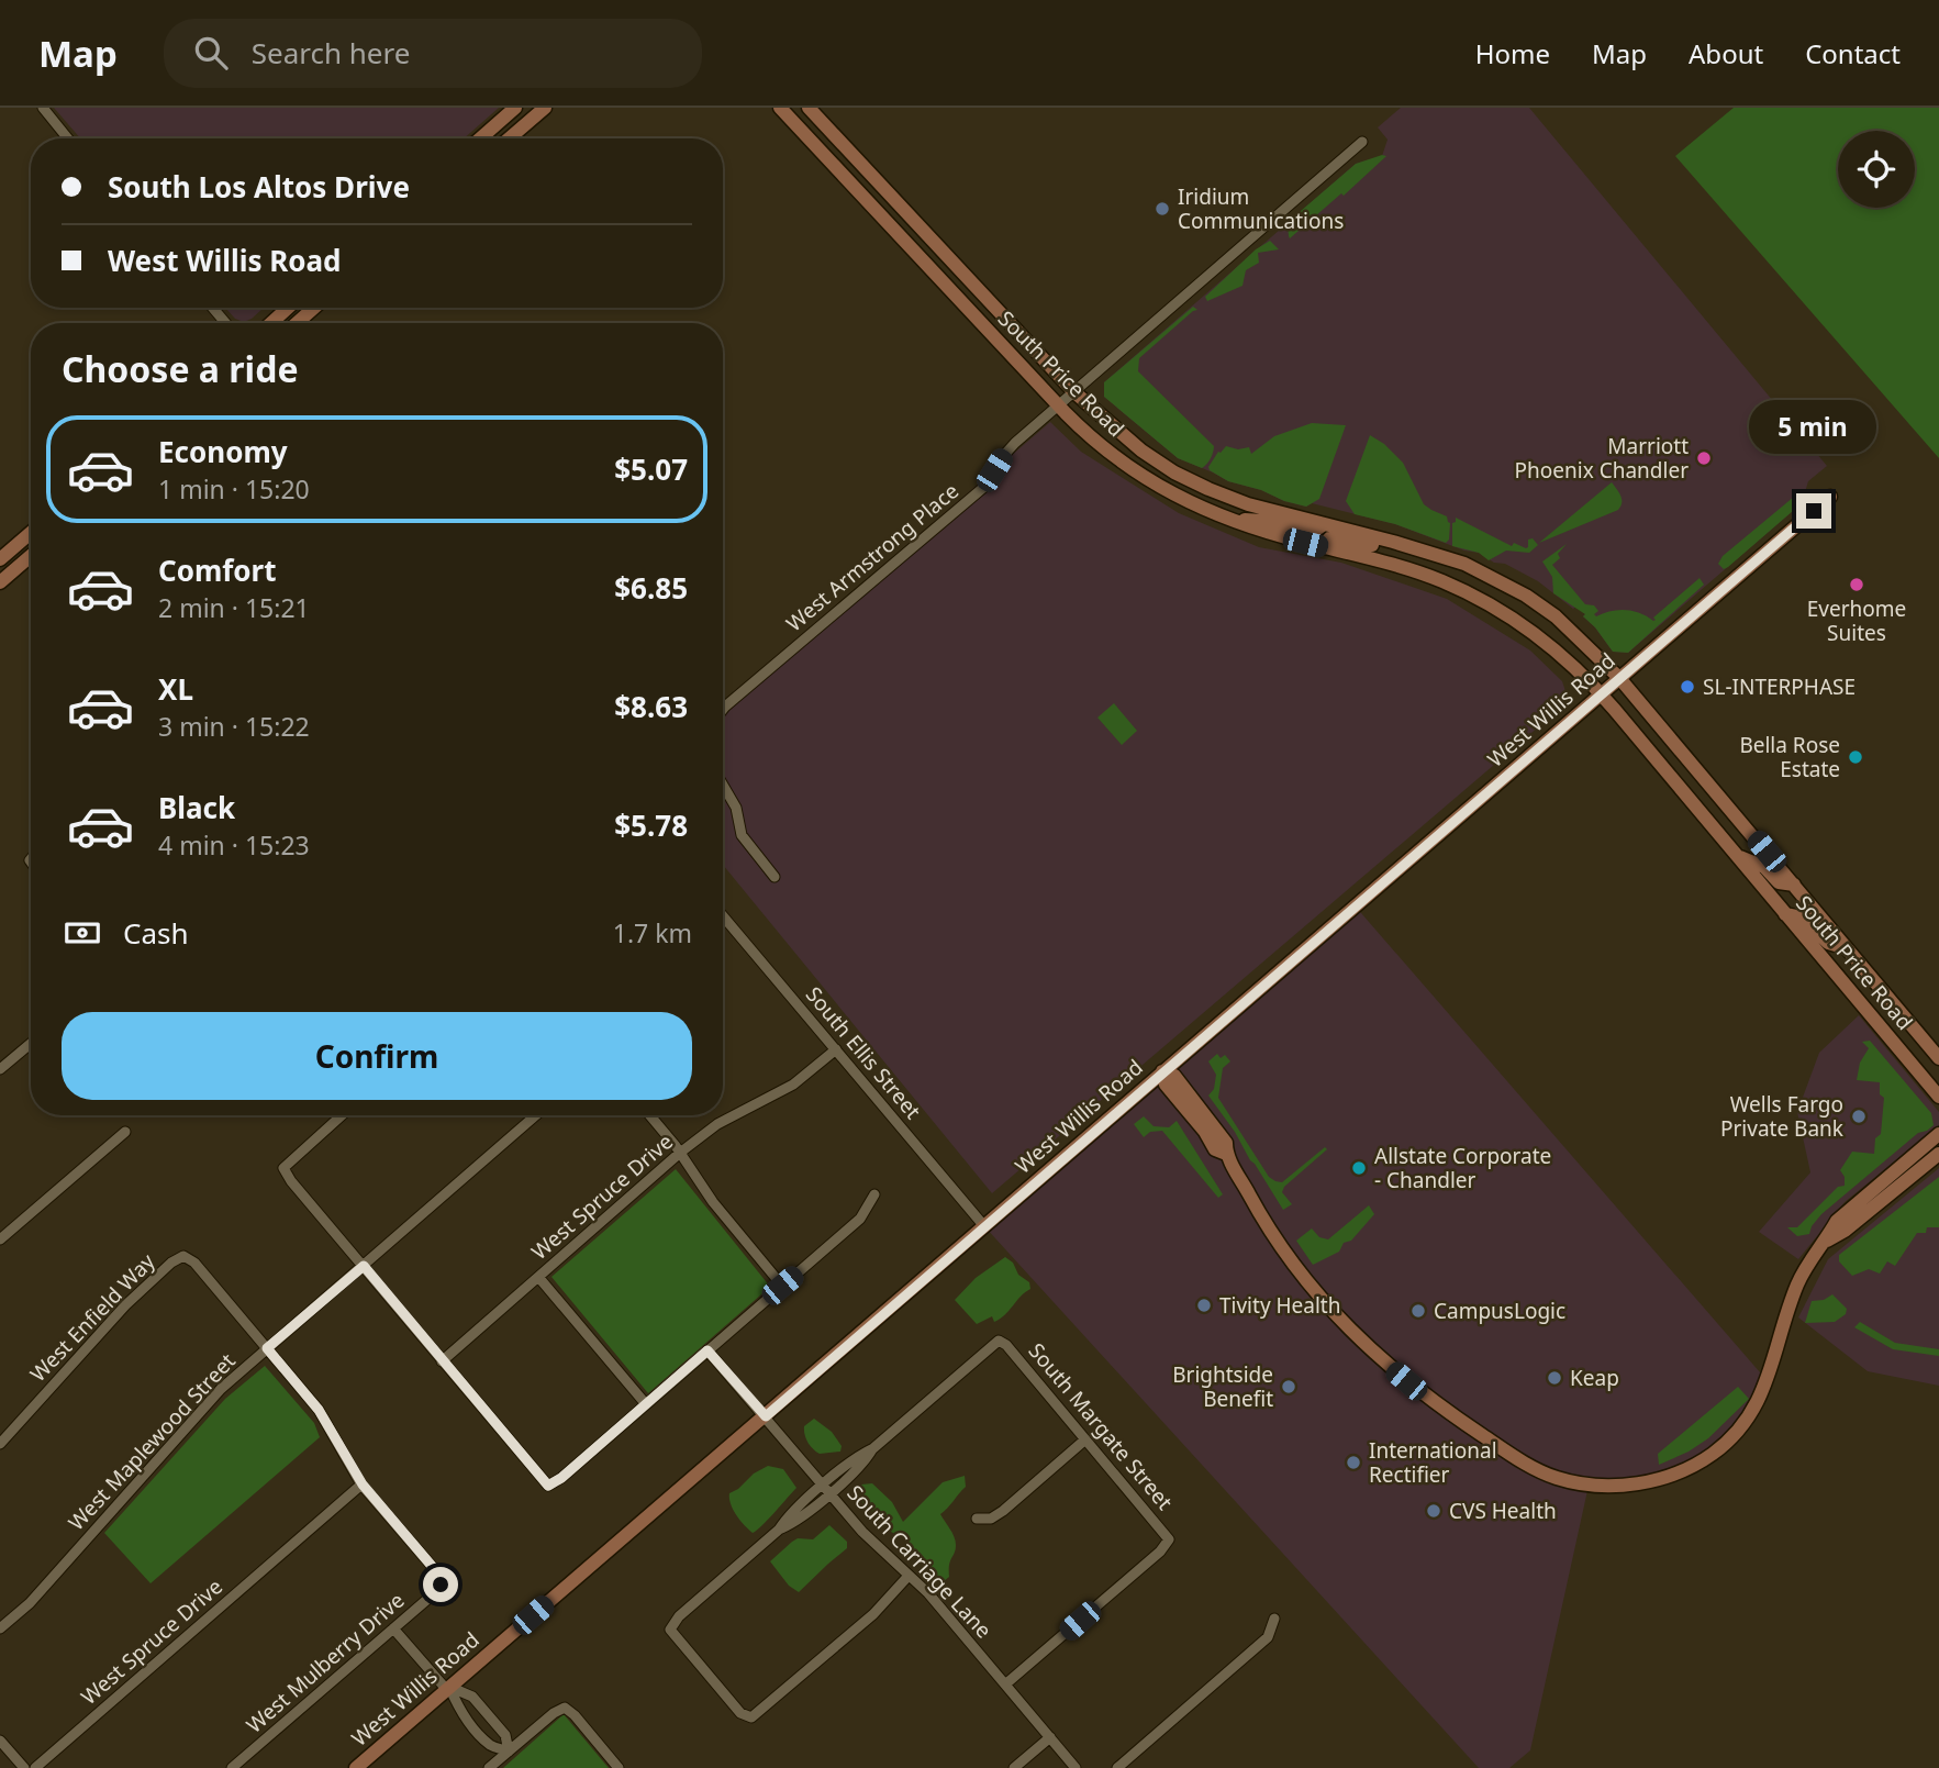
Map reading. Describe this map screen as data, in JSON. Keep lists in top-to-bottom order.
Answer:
{
  "streets": {
    "main road": ["South Price Road", "West Willis Road"],
    "street": [
      "West Armstrong Place",
      "South Ellis Street",
      "West Spruce Drive",
      "West Enfield Way",
      "South Margate Street",
      "West Maplewood Street",
      "South Carriage Lane",
      "West Mulberry Drive"
    ]
  },
  "crossings": [
    ["South Price Road", "West Armstrong Place"],
    ["South Price Road", "West Willis Road"],
    ["West Willis Road", "South Ellis Street"],
    ["West Willis Road", "South Carriage Lane"],
    ["South Ellis Street", "West Spruce Drive"],
    ["West Spruce Drive", "West Mulberry Drive"],
    ["West Enfield Way", "West Maplewood Street"],
    ["South Margate Street", "South Carriage Lane"]
  ],
  "places": [
    "Iridium Communications",
    "Marriott Phoenix Chandler",
    "Everhome Suites",
    "SL-INTERPHASE",
    "Bella Rose Estate",
    "Wells Fargo Private Bank",
    "Allstate Corporate - Chandler",
    "Tivity Health",
    "CampusLogic",
    "Keap",
    "Brightside Benefit",
    "International Rectifier",
    "CVS Health"
  ],
  "page": {
    "header": "Map",
    "search": "Search here",
    "nav": [
      "Home",
      "Map",
      "About",
      "Contact"
    ],
    "banner": ["South Los Altos Drive", "West Willis Road"],
    "heading": "Choose a ride",
    "bubble": "5 min",
    "list": [
      {
        "name": "Economy",
        "note": "1 min · 15:20",
        "value": "$5.07"
      },
      {
        "name": "Comfort",
        "note": "2 min · 15:21",
        "value": "$6.85"
      },
      {
        "name": "XL",
        "note": "3 min · 15:22",
        "value": "$8.63"
      },
      {
        "name": "Black",
        "note": "4 min · 15:23",
        "value": "$5.78"
      }
    ],
    "pay": ["Cash", "1.7 km"],
    "buttons": "Confirm"
  }
}
